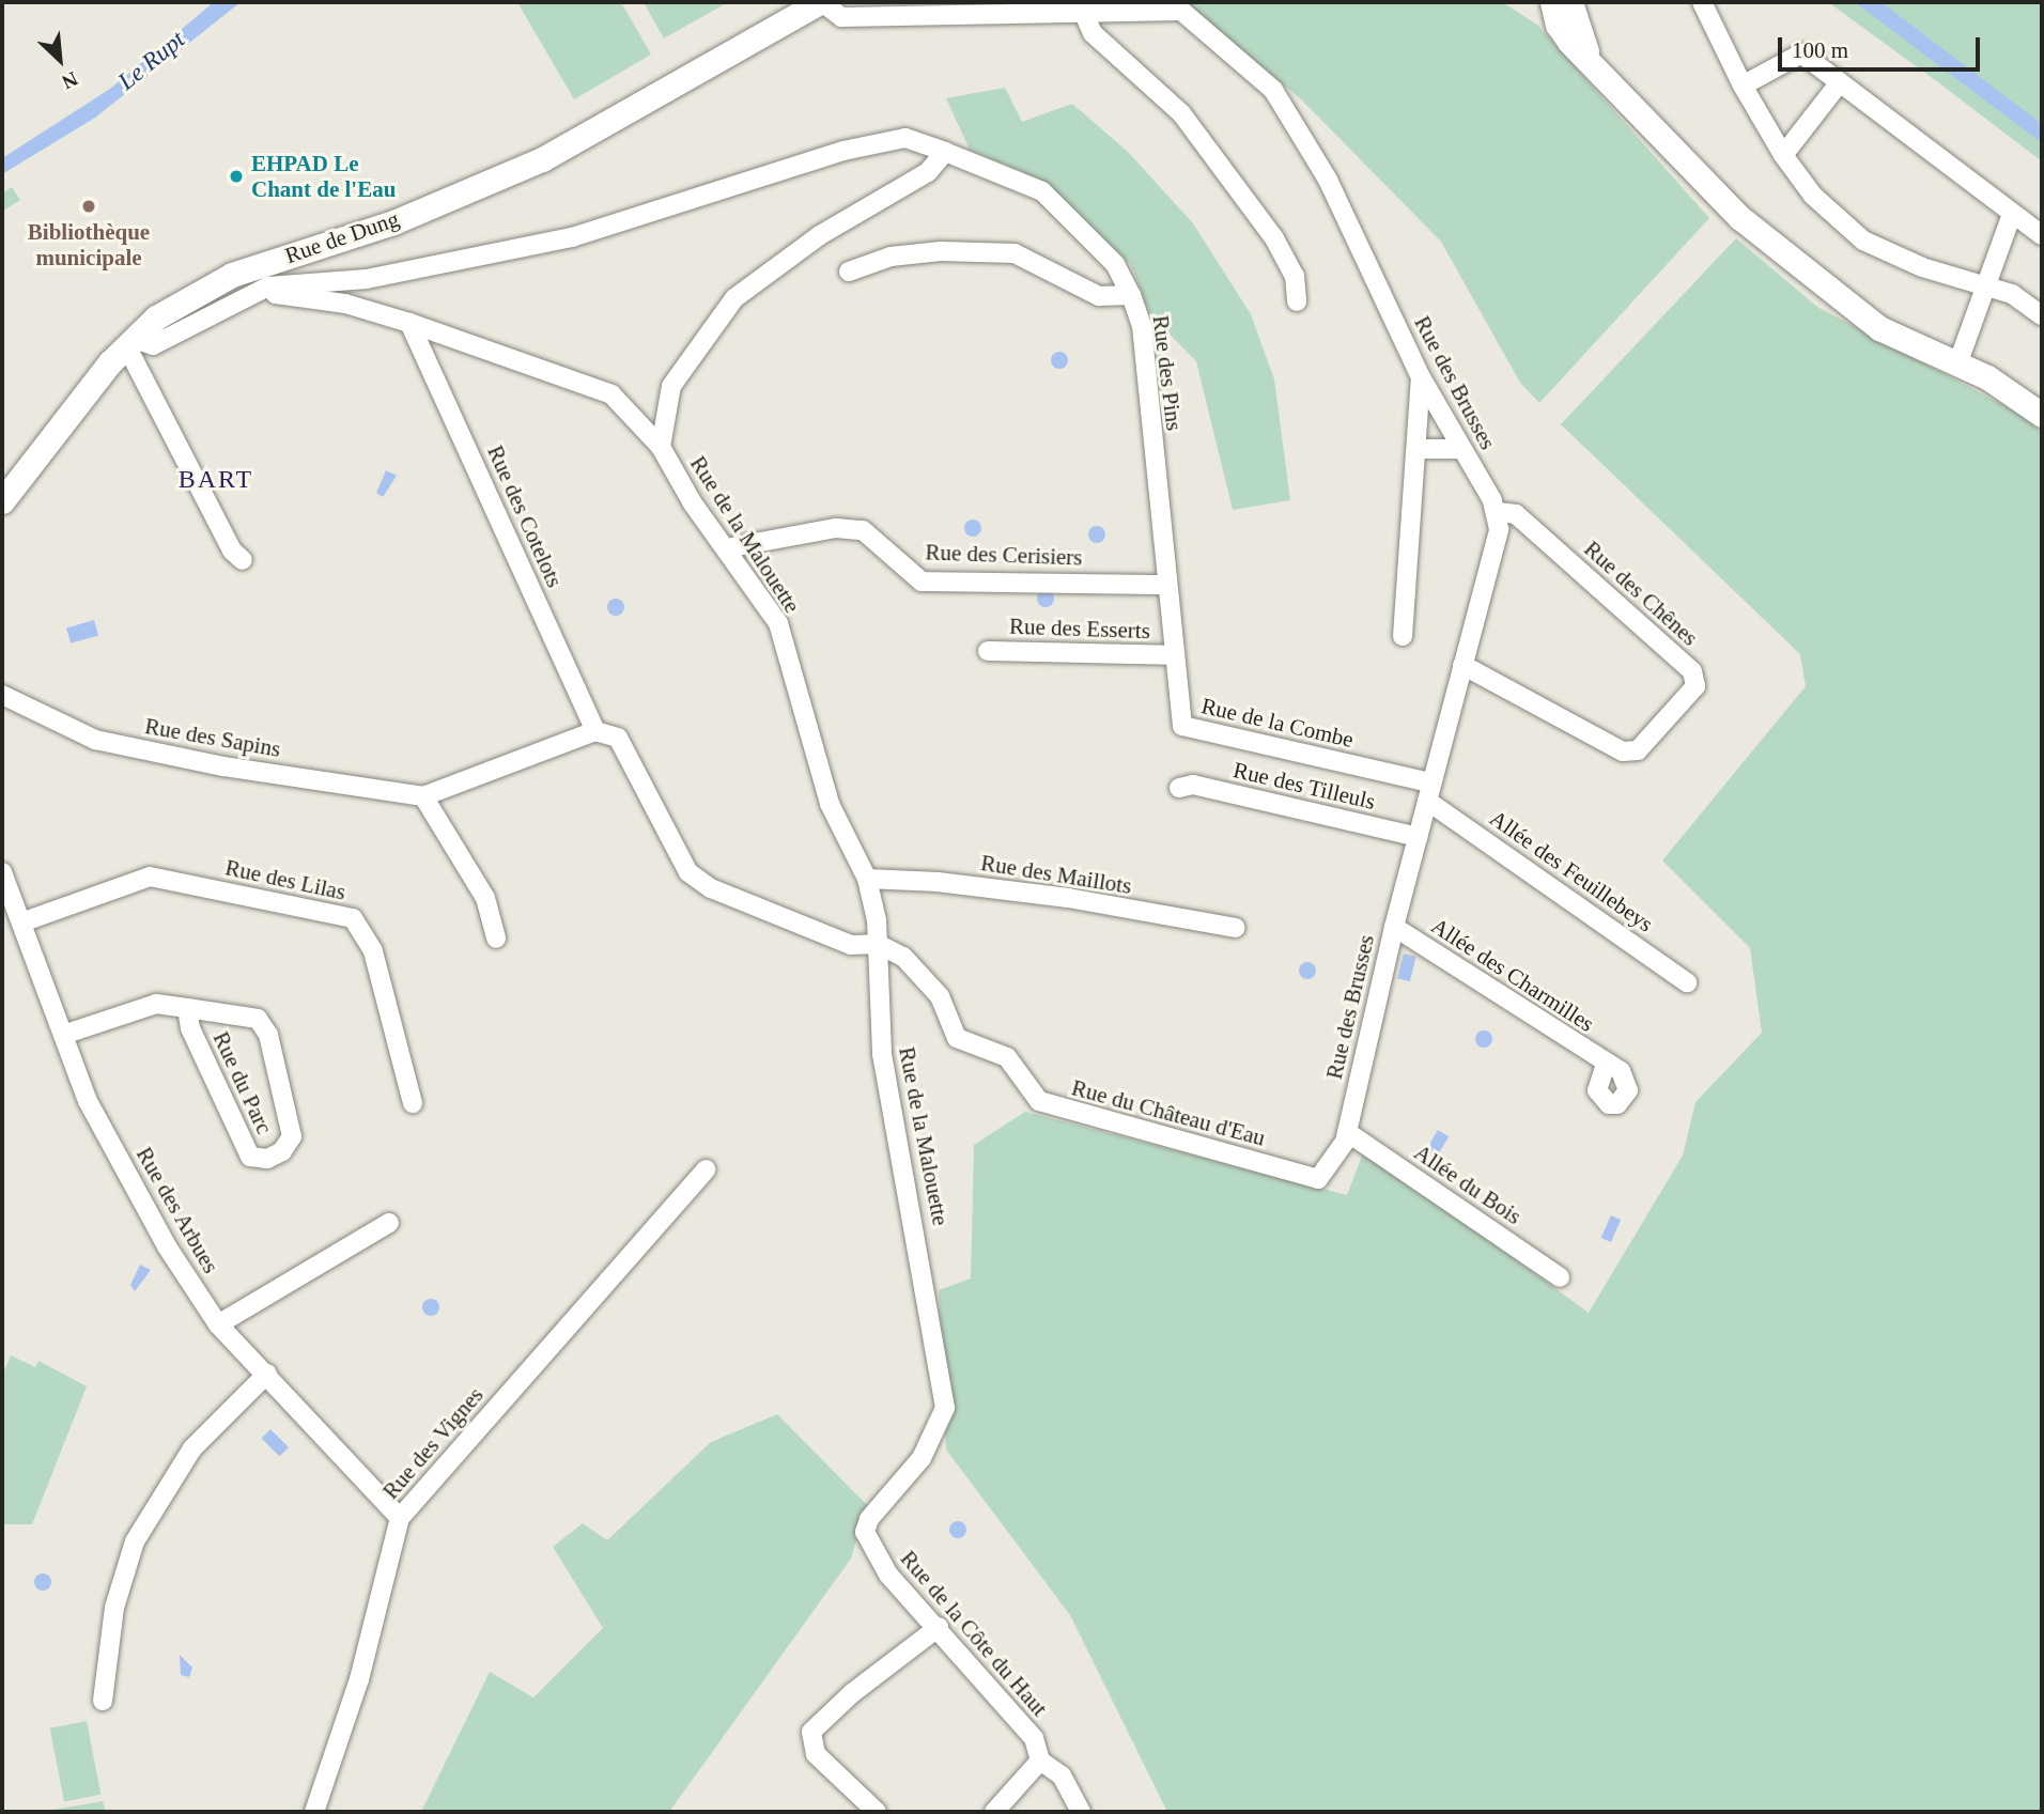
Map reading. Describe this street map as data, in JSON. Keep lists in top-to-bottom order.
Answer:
{
  "streets": {
    "main road": ["Rue de Dung"],
    "street": [
      "Rue des Pins",
      "Rue des Brusses",
      "Rue des Cotelots",
      "Rue de la Malouette",
      "Rue des Cerisiers",
      "Rue des Chênes",
      "Rue des Esserts",
      "Rue de la Combe",
      "Rue des Sapins",
      "Rue des Tilleuls",
      "Allée des Feuillebeys",
      "Rue des Maillots",
      "Rue des Lilas",
      "Allée des Charmilles",
      "Rue du Parc",
      "Rue du Château d'Eau",
      "Allée du Bois",
      "Rue des Arbues",
      "Rue des Vignes",
      "Rue de la Côte du Haut"
    ]
  },
  "crossings": [
    ["Rue de Dung", "Rue des Brusses"],
    ["Rue des Pins", "Rue de la Malouette"],
    ["Rue des Pins", "Rue des Cerisiers"],
    ["Rue des Pins", "Rue des Esserts"],
    ["Rue des Pins", "Rue de la Combe"],
    ["Rue des Brusses", "Rue des Chênes"],
    ["Rue des Brusses", "Rue de la Combe"],
    ["Rue des Brusses", "Rue des Tilleuls"],
    ["Rue des Brusses", "Allée des Feuillebeys"],
    ["Rue des Brusses", "Allée des Charmilles"],
    ["Rue des Brusses", "Rue du Château d'Eau"],
    ["Rue des Brusses", "Allée du Bois"],
    ["Rue des Cotelots", "Rue des Sapins"],
    ["Rue des Cotelots", "Rue du Château d'Eau"],
    ["Rue de la Malouette", "Rue des Cerisiers"],
    ["Rue de la Malouette", "Rue des Maillots"],
    ["Rue de la Malouette", "Rue du Château d'Eau"],
    ["Rue de la Malouette", "Rue de la Côte du Haut"],
    ["Rue des Esserts", "Rue de la Combe"],
    ["Rue de la Combe", "Allée des Feuillebeys"],
    ["Rue des Sapins", "Rue du Château d'Eau"],
    ["Rue des Lilas", "Rue des Arbues"],
    ["Rue du Parc", "Rue des Arbues"],
    ["Rue des Arbues", "Rue des Vignes"]
  ],
  "districts": ["BART"],
  "water": ["Le Rupt"],
  "places": ["EHPAD Le Chant de l'Eau", "Bibliothèque municipale"],
  "scale_bar": "100 m",
  "north": "bottom right"
}
